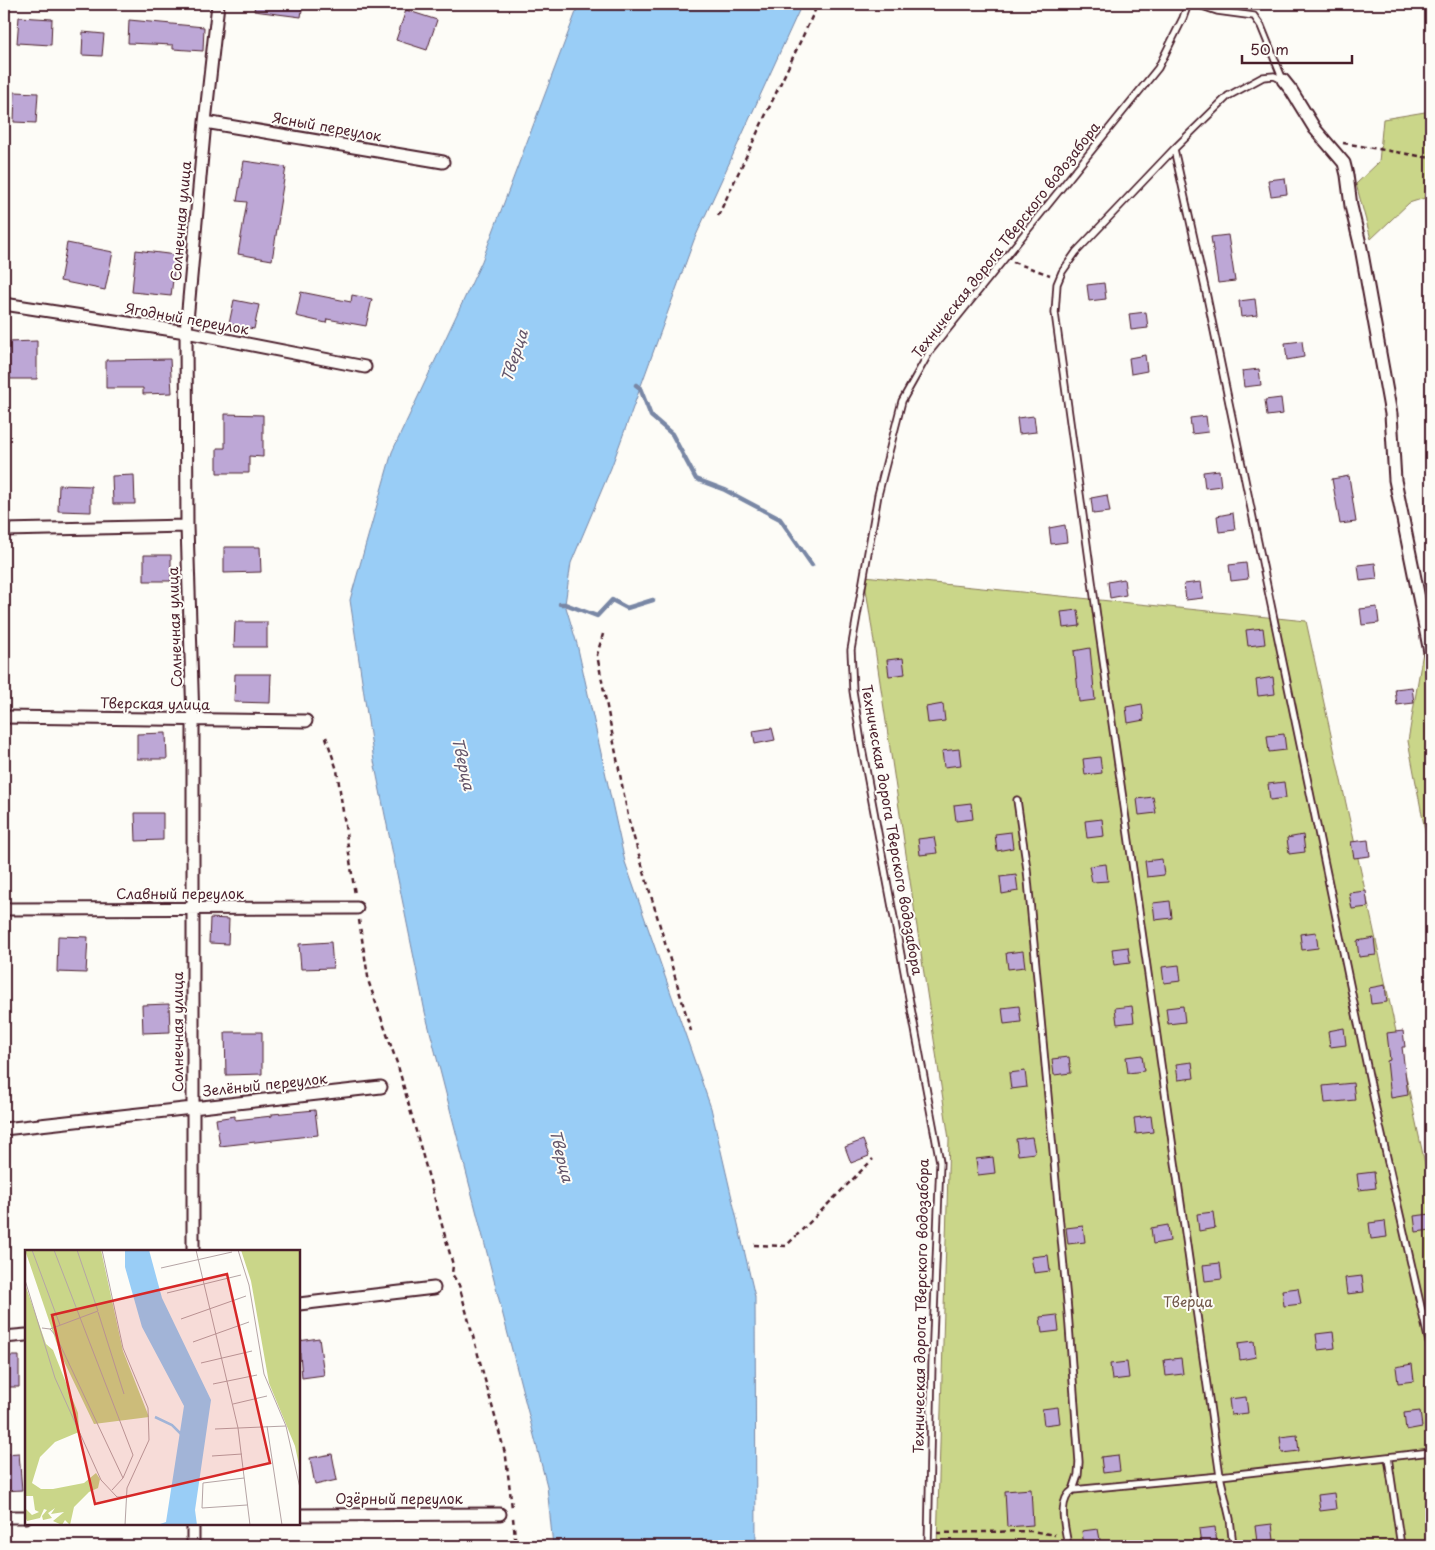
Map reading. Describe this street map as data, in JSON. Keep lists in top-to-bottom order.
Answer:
{
  "streets": {
    "street": [
      "Ясный переулок",
      "Солнечная улица",
      "Ягодный переулок",
      "Тверская улица",
      "Славный переулок",
      "Зелёный переулок",
      "Озёрный переулок"
    ],
    "lane": ["Техническая дорога Тверского водозабора"]
  },
  "crossings": [
    ["Ясный переулок", "Солнечная улица"],
    ["Солнечная улица", "Ягодный переулок"],
    ["Солнечная улица", "Тверская улица"],
    ["Солнечная улица", "Славный переулок"],
    ["Солнечная улица", "Зелёный переулок"]
  ],
  "water": ["Тверца"],
  "parks": ["Тверца"],
  "scale_bar": "50 m"
}
